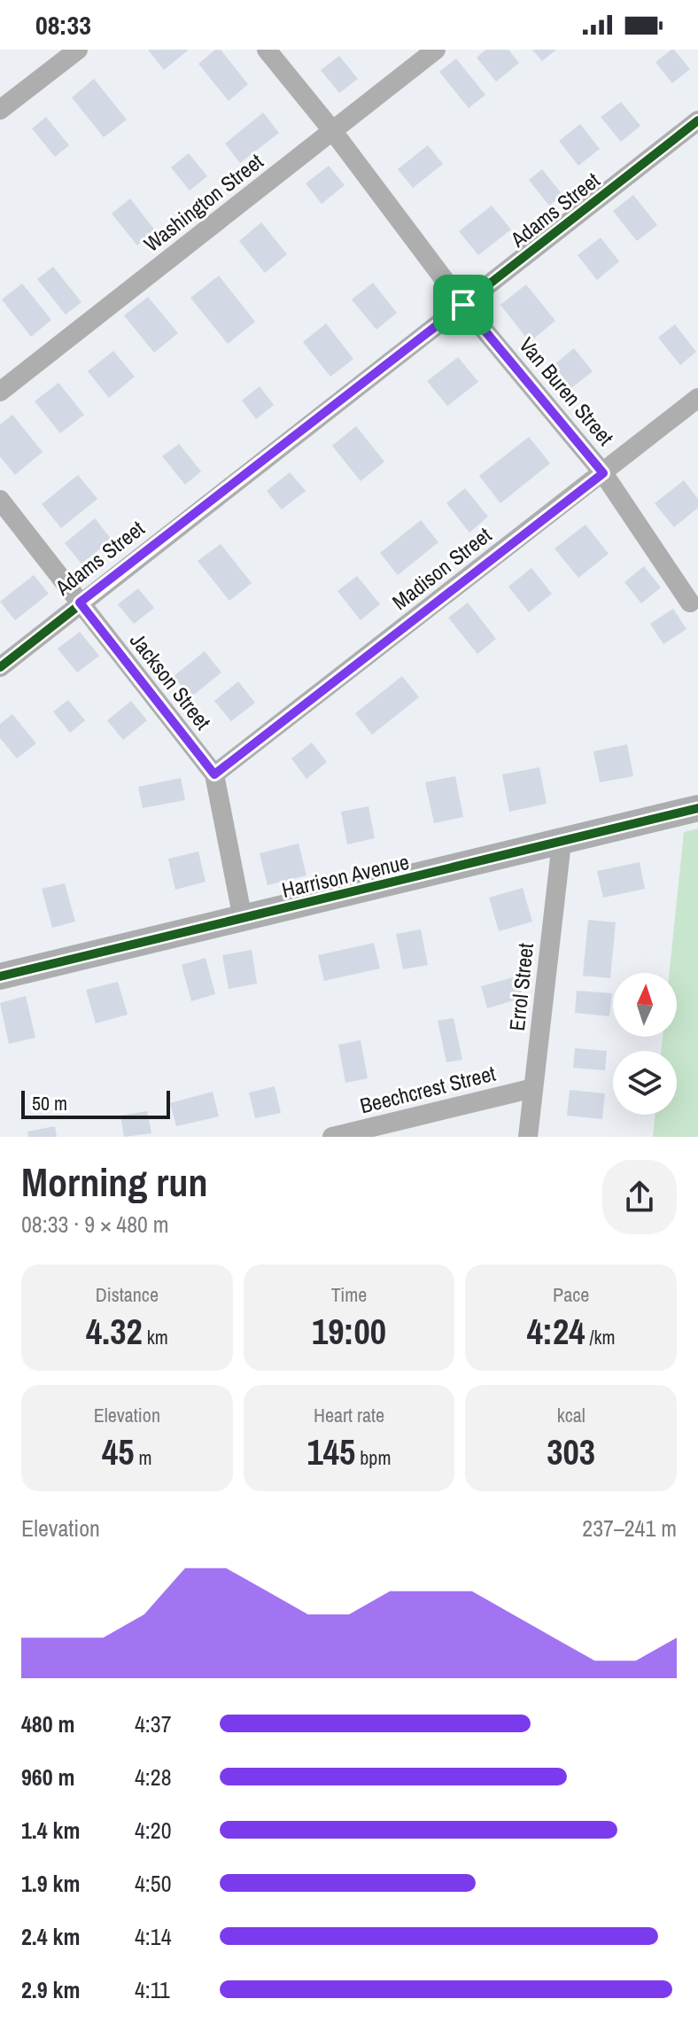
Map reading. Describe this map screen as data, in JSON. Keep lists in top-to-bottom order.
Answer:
{
  "streets": {
    "street": [
      "Washington Street",
      "Adams Street",
      "Van Buren Street",
      "Madison Street",
      "Jackson Street",
      "Harrison Avenue",
      "Errol Street",
      "Beechcrest Street"
    ]
  },
  "crossings": [
    ["Washington Street", "Van Buren Street"],
    ["Adams Street", "Van Buren Street"],
    ["Adams Street", "Jackson Street"],
    ["Van Buren Street", "Madison Street"],
    ["Madison Street", "Jackson Street"],
    ["Jackson Street", "Harrison Avenue"],
    ["Harrison Avenue", "Errol Street"],
    ["Errol Street", "Beechcrest Street"]
  ],
  "scale_bar": "50 m",
  "north": "top",
  "page": {
    "status": "08:33",
    "scale": "50 m",
    "heading": ["Morning run", "08:33 · 9 × 480 m"],
    "stats": [
      ["Distance", "4.32 km"],
      ["Time", "19:00"],
      ["Pace", "4:24 /km"],
      ["Elevation", "45 m"],
      ["Heart rate", "145 bpm"],
      ["kcal", "303"]
    ],
    "chart": ["Elevation", "237–241 m"],
    "list": [
      {
        "name": "480 m",
        "note": "4:37"
      },
      {
        "name": "960 m",
        "note": "4:28"
      },
      {
        "name": "1.4 km",
        "note": "4:20"
      },
      {
        "name": "1.9 km",
        "note": "4:50"
      },
      {
        "name": "2.4 km",
        "note": "4:14"
      },
      {
        "name": "2.9 km",
        "note": "4:11"
      }
    ]
  }
}
